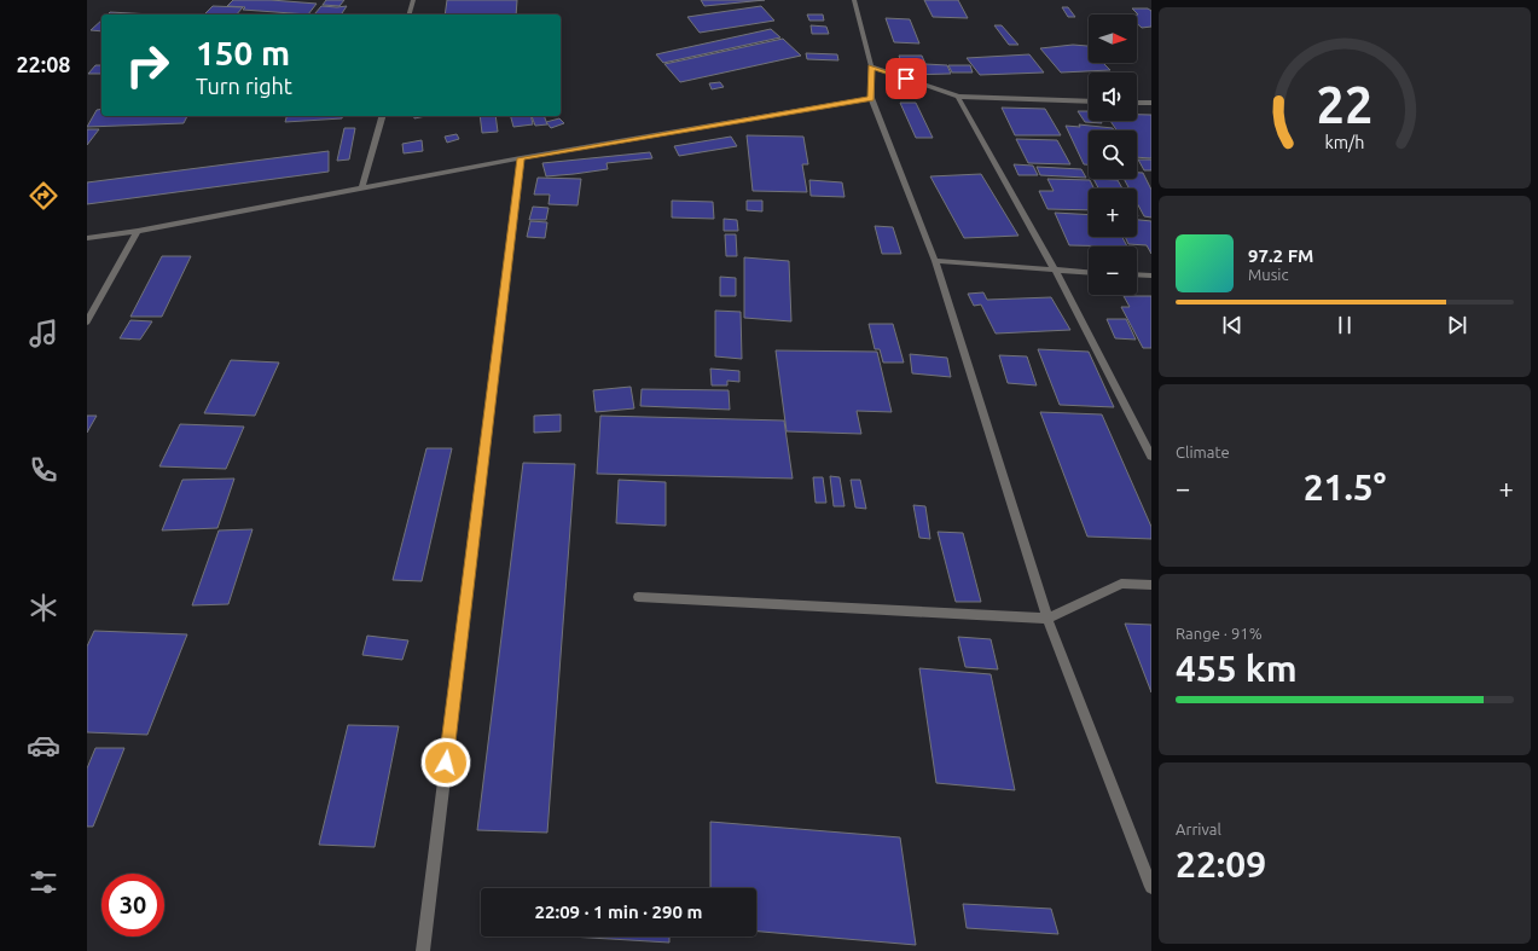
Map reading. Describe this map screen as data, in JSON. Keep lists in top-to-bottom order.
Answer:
{
  "north": "right",
  "page": {
    "tabs": "22:08",
    "map_buttons": ["+", "−"],
    "turn": ["150 m", "Turn right"],
    "song": ["97.2 FM", "Music"],
    "tile": [
      "Climate",
      ["Range · 91%", "455 km"],
      ["Arrival", "22:09"]
    ],
    "heat": ["−", "21.5°", "+"],
    "limit": "30",
    "trip": "22:09 · 1 min · 290 m",
    "gauge": ["22", "km/h"]
  }
}
